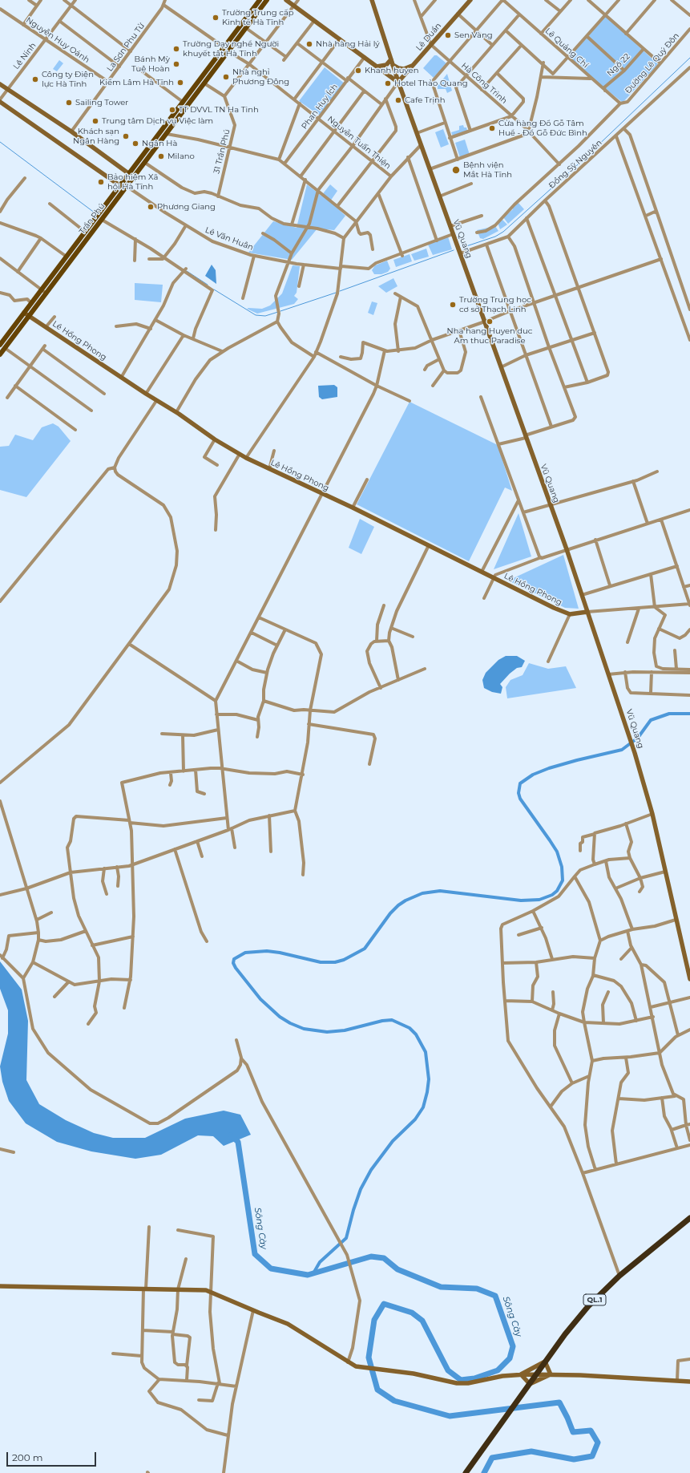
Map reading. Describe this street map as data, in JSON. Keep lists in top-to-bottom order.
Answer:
{
  "streets": {
    "highway": ["QL.1"],
    "main road": ["Trần Phú"],
    "street": [
      "Lê Duẩn",
      "Nguyễn Huy Oánh",
      "La Sơn Phu Tử",
      "Lê Quảng Chí",
      "Lê Ninh",
      "Đường Lê Quý Đôn",
      "Ngõ 22",
      "Hà Công Trình",
      "Phan Huy Ích",
      "Nguyễn Tuấn Thiện",
      "31 Trần Phú",
      "Đồng Sỹ Nguyên",
      "Lê Văn Huân",
      "Vũ Quang",
      "Lê Hồng Phong"
    ]
  },
  "crossings": [
    ["Lê Duẩn", "Hà Công Trình"],
    ["Lê Duẩn", "Vũ Quang"],
    ["Nguyễn Huy Oánh", "La Sơn Phu Tử"],
    ["Nguyễn Huy Oánh", "Lê Ninh"],
    ["Lê Quảng Chí", "Đường Lê Quý Đôn"],
    ["Lê Quảng Chí", "Ngõ 22"],
    ["Đường Lê Quý Đôn", "Hà Công Trình"],
    ["Phan Huy Ích", "Nguyễn Tuấn Thiện"],
    ["Nguyễn Tuấn Thiện", "Trần Phú"],
    ["Đồng Sỹ Nguyên", "Vũ Quang"],
    ["Trần Phú", "Lê Văn Huân"],
    ["Trần Phú", "Lê Hồng Phong"],
    ["Lê Văn Huân", "Vũ Quang"],
    ["Vũ Quang", "Lê Hồng Phong"]
  ],
  "water": ["Sông Cày"],
  "places": [
    "Trường Trung cấp Kinh tế Hà Tĩnh",
    "Sen Vàng",
    "Nhà hàng Hải lý",
    "Trường Dạy nghề Người khuyết tật Hà Tĩnh",
    "Bánh Mỳ Tuệ Hoàn",
    "Khanh huyen",
    "Nhà nghỉ Phương Đông",
    "Công ty Điện lực Hà Tĩnh",
    "Kiểm Lâm Hà Tĩnh",
    "Hotel Thảo Quang",
    "Cafe Trịnh",
    "Sailing Tower",
    "TT DVVL TN Ha Tinh",
    "Trung tâm Dịch vụ Việc làm",
    "Cửa hàng Đồ Gỗ Tâm Huề - Đồ Gỗ Đức Bình",
    "Khách sạn Ngân Hàng",
    "Ngân Hà",
    "Milano",
    "Bệnh viện Mắt Hà Tĩnh",
    "Bảo hiệm Xã hội Hà Tĩnh",
    "Phương Giang",
    "Trường Trung học cơ sở Thạch Linh",
    "Nha hang Huyen duc Am thuc Paradise"
  ],
  "scale_bar": "200 m"
}
